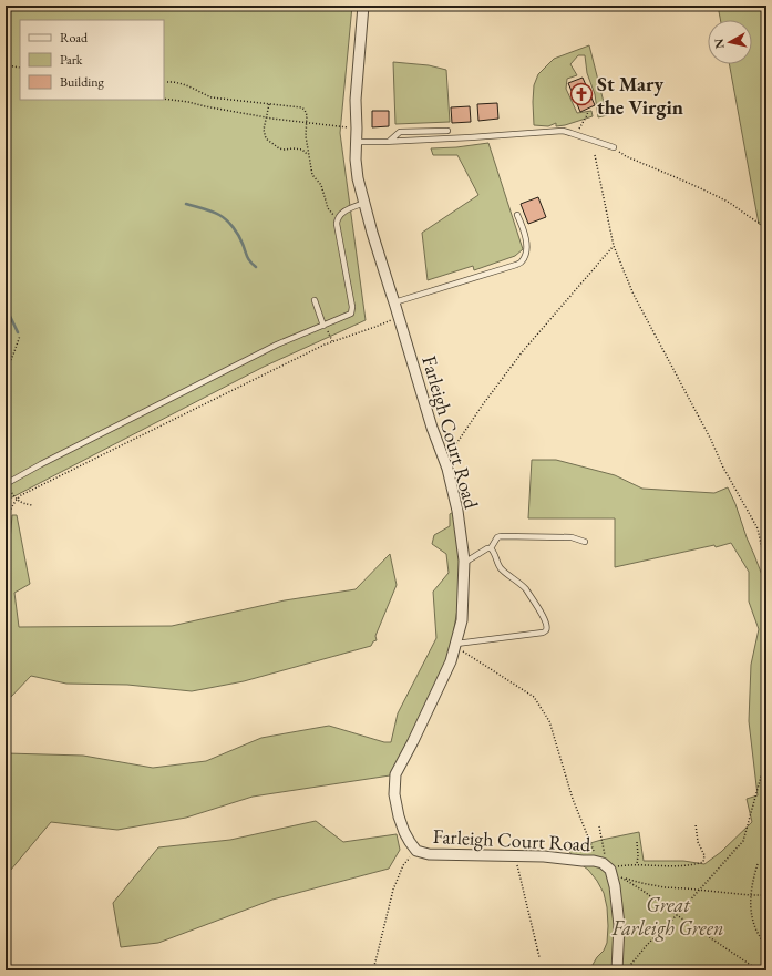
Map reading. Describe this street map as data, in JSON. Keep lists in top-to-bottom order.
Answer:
{
  "streets": {
    "street": ["Farleigh Court Road"]
  },
  "parks": ["Great Farleigh Green"],
  "places": {
    "church": ["St Mary the Virgin"]
  },
  "legend": ["Road", "Park", "Building"],
  "north": "left"
}
